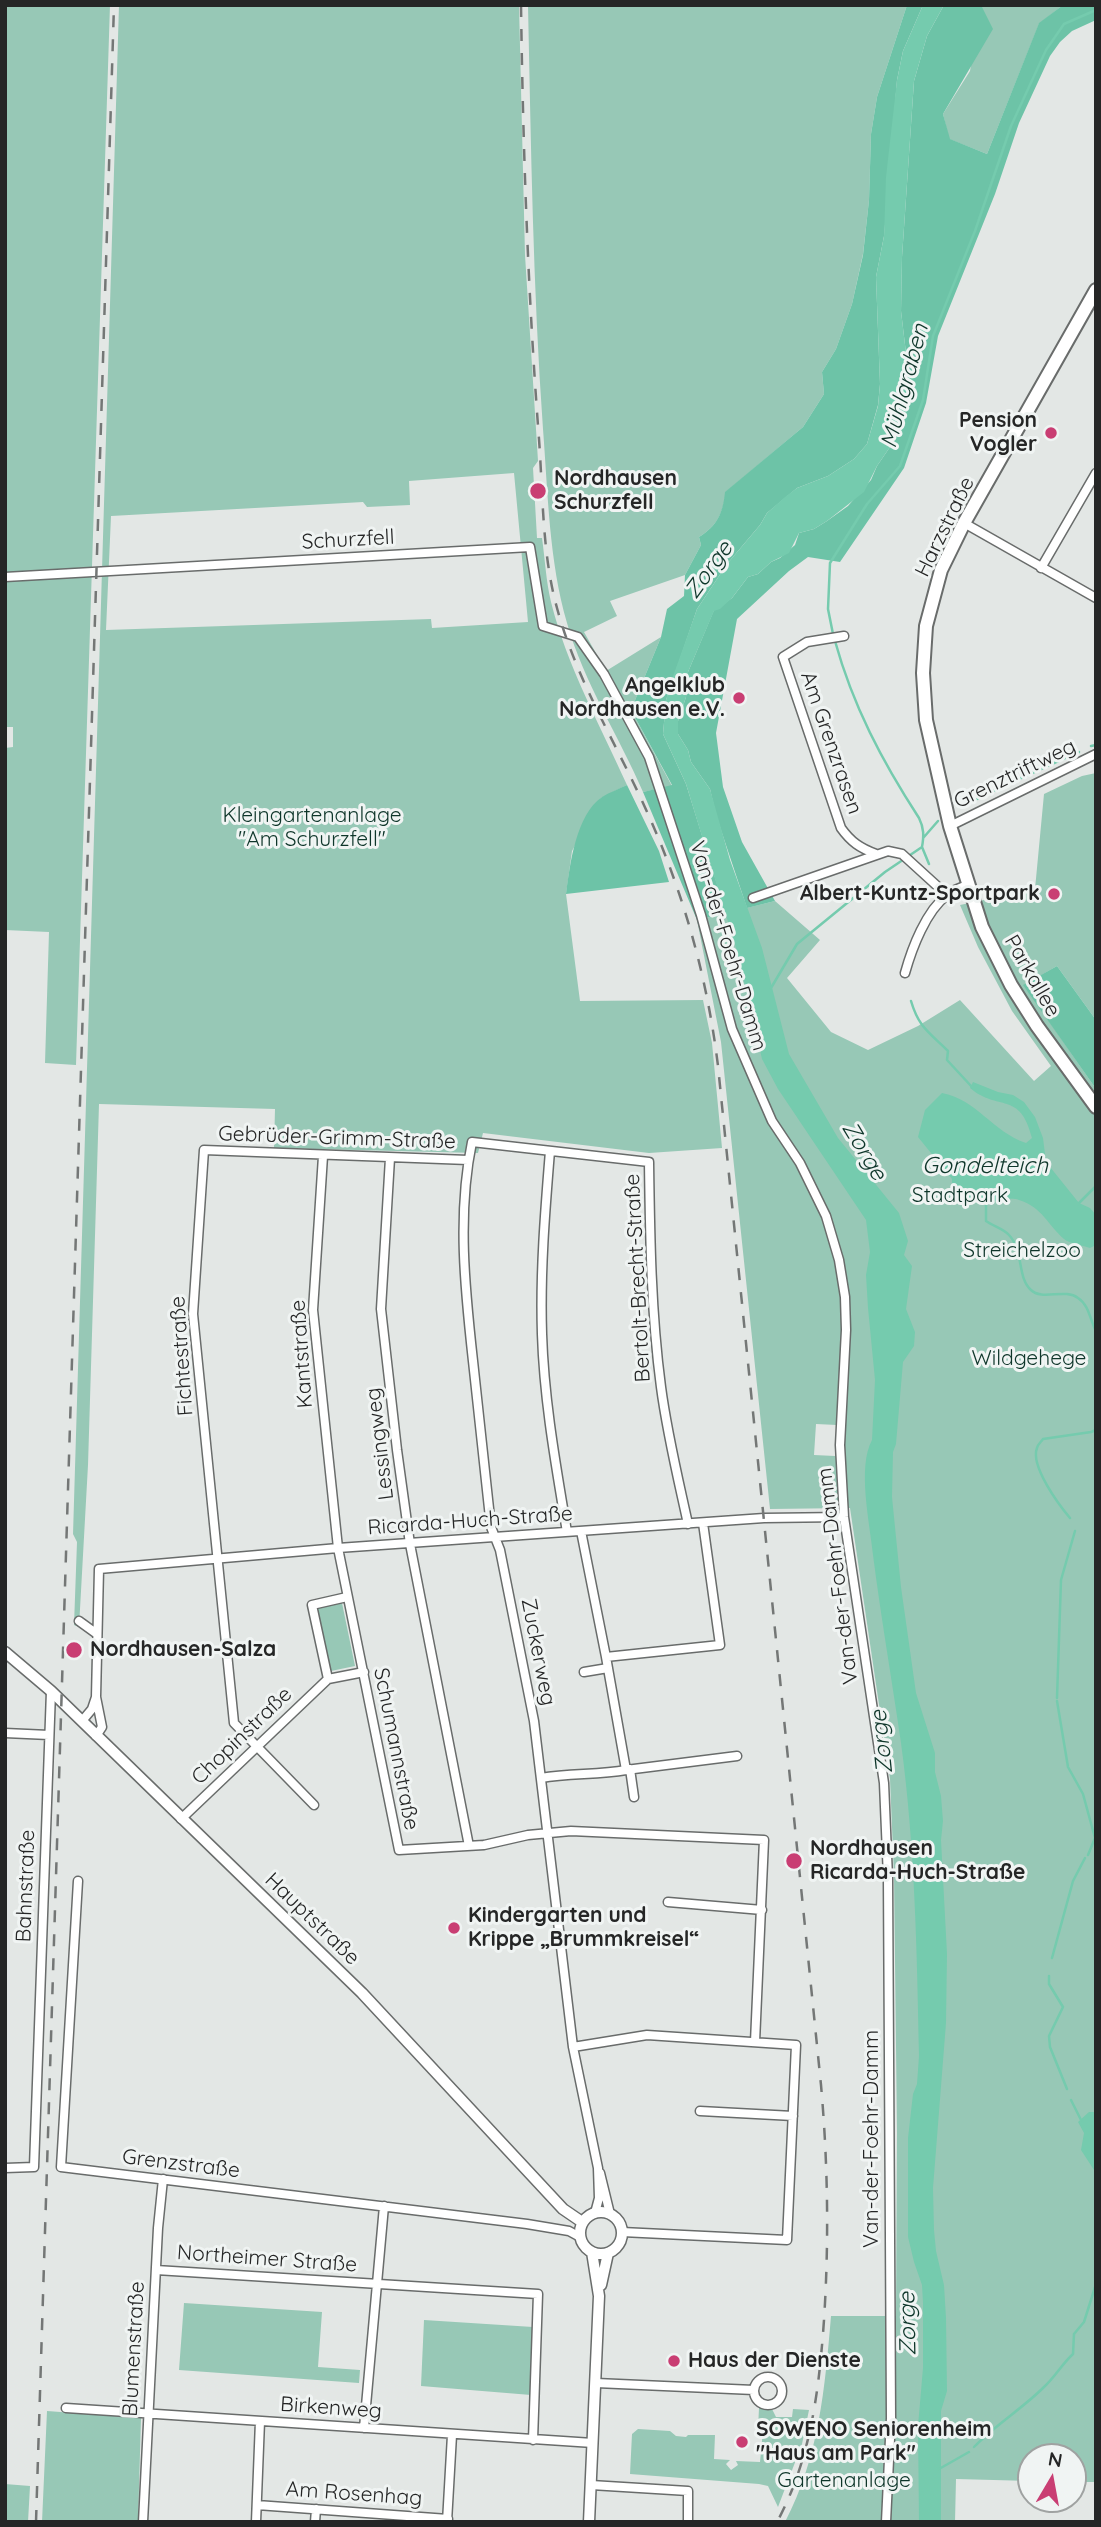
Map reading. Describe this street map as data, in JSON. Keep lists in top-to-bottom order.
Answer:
{
  "streets": {
    "main road": ["Harzstraße", "Parkallee"],
    "street": [
      "Schurzfell",
      "Am Grenzrasen",
      "Grenztriftweg",
      "Van-der-Foehr-Damm",
      "Gebrüder-Grimm-Straße",
      "Bertolt-Brecht-Straße",
      "Kantstraße",
      "Fichtestraße",
      "Lessingweg",
      "Ricarda-Huch-Straße",
      "Zuckerweg",
      "Chopinstraße",
      "Schumannstraße",
      "Bahnstraße",
      "Hauptstraße",
      "Grenzstraße",
      "Northeimer Straße",
      "Blumenstraße",
      "Birkenweg",
      "Am Rosenhag"
    ]
  },
  "crossings": [
    ["Harzstraße", "Grenztriftweg"],
    ["Harzstraße", "Parkallee"],
    ["Schurzfell", "Van-der-Foehr-Damm"],
    ["Van-der-Foehr-Damm", "Ricarda-Huch-Straße"],
    ["Gebrüder-Grimm-Straße", "Kantstraße"],
    ["Gebrüder-Grimm-Straße", "Fichtestraße"],
    ["Gebrüder-Grimm-Straße", "Lessingweg"],
    ["Gebrüder-Grimm-Straße", "Zuckerweg"],
    ["Bertolt-Brecht-Straße", "Ricarda-Huch-Straße"],
    ["Bertolt-Brecht-Straße", "Zuckerweg"],
    ["Kantstraße", "Ricarda-Huch-Straße"],
    ["Kantstraße", "Schumannstraße"],
    ["Fichtestraße", "Ricarda-Huch-Straße"],
    ["Fichtestraße", "Chopinstraße"],
    ["Lessingweg", "Ricarda-Huch-Straße"],
    ["Lessingweg", "Schumannstraße"],
    ["Ricarda-Huch-Straße", "Zuckerweg"],
    ["Ricarda-Huch-Straße", "Schumannstraße"],
    ["Zuckerweg", "Schumannstraße"],
    ["Zuckerweg", "Hauptstraße"],
    ["Zuckerweg", "Grenzstraße"],
    ["Chopinstraße", "Hauptstraße"],
    ["Bahnstraße", "Hauptstraße"],
    ["Hauptstraße", "Grenzstraße"],
    ["Grenzstraße", "Northeimer Straße"],
    ["Grenzstraße", "Blumenstraße"],
    ["Northeimer Straße", "Blumenstraße"],
    ["Northeimer Straße", "Birkenweg"],
    ["Blumenstraße", "Birkenweg"]
  ],
  "water": ["Mühlgraben", "Zorge", "Gondelteich"],
  "parks": [
    "Kleingartenanlage \"Am Schurzfell\"",
    "Stadtpark",
    "Streichelzoo",
    "Wildgehege",
    "Gartenanlage"
  ],
  "places": [
    "Pension Vogler",
    "Nordhausen Schurzfell",
    "Angelklub Nordhausen e.V.",
    "Albert-Kuntz-Sportpark",
    "Nordhausen-Salza",
    "Nordhausen Ricarda-Huch-Straße",
    "Kindergarten und Krippe „Brummkreisel“",
    "Haus der Dienste",
    "SOWENO Seniorenheim \"Haus am Park\""
  ],
  "north": "top"
}
